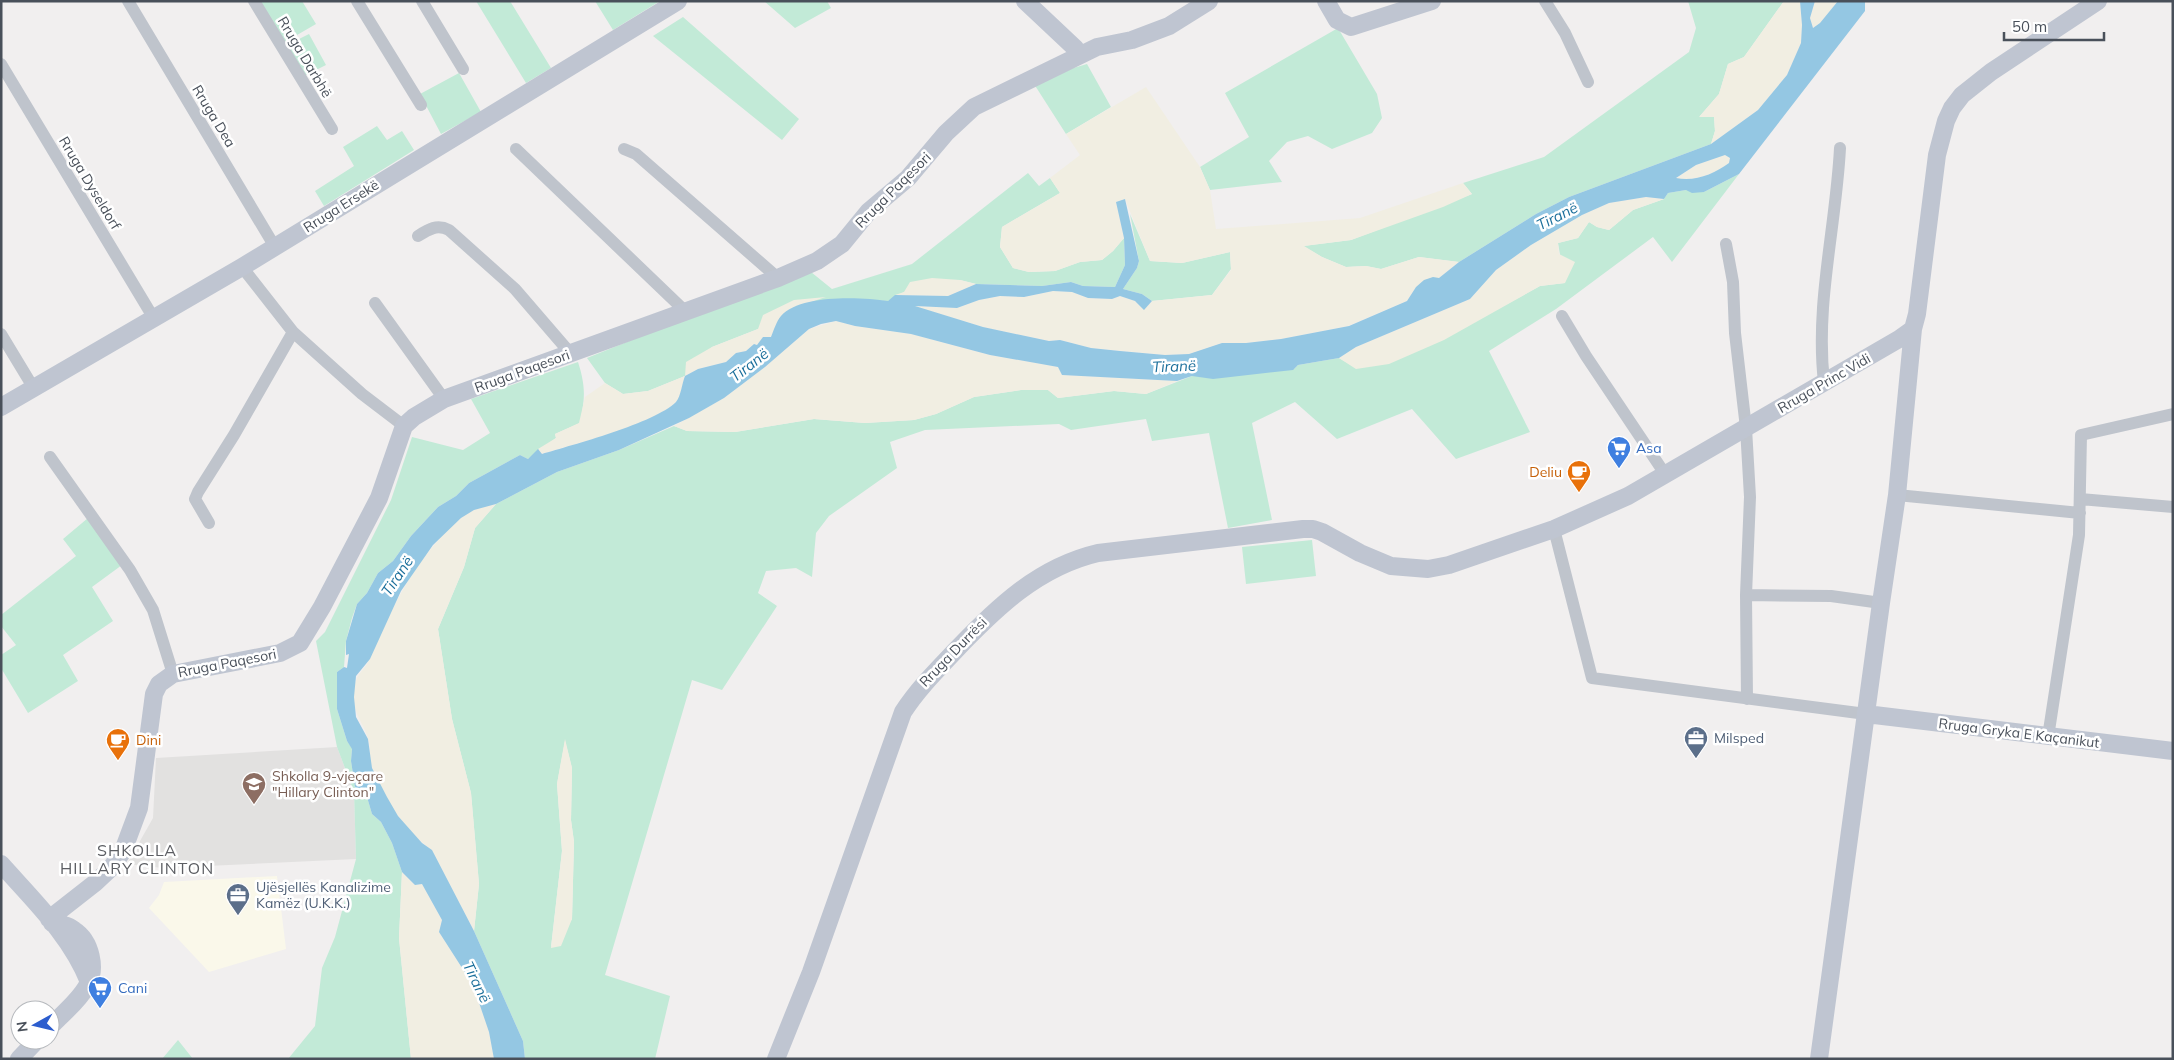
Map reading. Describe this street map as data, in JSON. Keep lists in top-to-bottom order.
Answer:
{
  "streets": {
    "street": [
      "Rruga Darbhë",
      "Rruga Dea",
      "Rruga Dyseldorf",
      "Rruga Paqesori",
      "Rruga Ersekë",
      "Rruga Princ Vidi",
      "Rruga Durrësi",
      "Rruga Gryka E Kaçanikut"
    ]
  },
  "crossings": [
    ["Rruga Dea", "Rruga Ersekë"],
    ["Rruga Dyseldorf", "Rruga Ersekë"],
    ["Rruga Princ Vidi", "Rruga Durrësi"]
  ],
  "districts": ["SHKOLLA HILLARY CLINTON"],
  "water": ["Tiranë"],
  "places": {
    "supermarket": ["Asa", "Cani"],
    "cafe": ["Deliu", "Dini"],
    "office": ["Milsped", "Ujësjellës Kanalizime Kamëz (U.K.K.)"],
    "school or university": ["Shkolla 9-vjeçare \"Hillary Clinton\""]
  },
  "scale_bar": "50 m",
  "north": "left"
}
